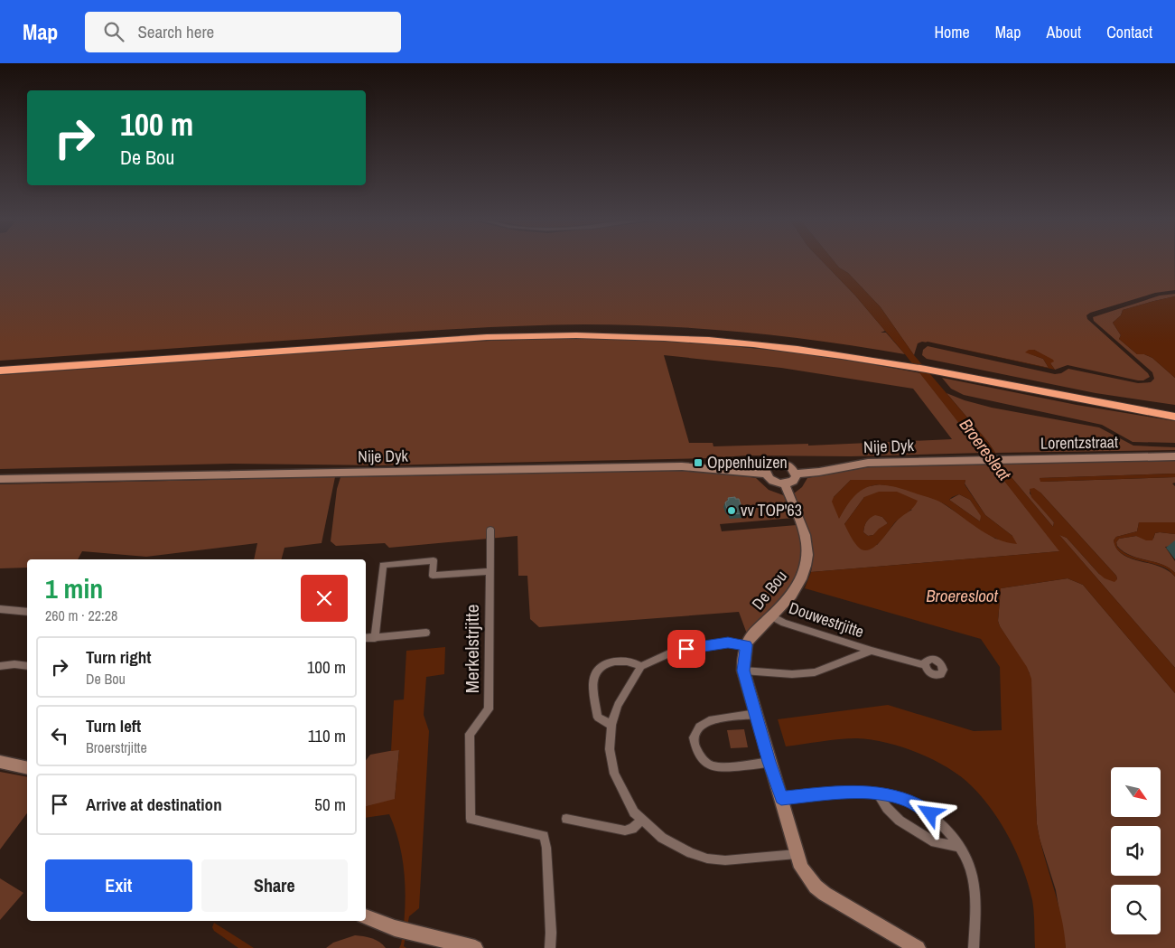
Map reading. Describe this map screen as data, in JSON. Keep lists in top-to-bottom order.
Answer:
{
  "streets": {
    "street": [
      "Lorentzstraat",
      "Nije Dyk",
      "De Bou",
      "Douwestrjitte",
      "Merkelstrjitte"
    ]
  },
  "crossings": [
    ["Lorentzstraat", "Nije Dyk"],
    ["Nije Dyk", "De Bou"],
    ["De Bou", "Douwestrjitte"]
  ],
  "water": ["Broeresleat", "Broeresloot"],
  "places": {
    "transit": ["Oppenhuizen"],
    "other": ["vv TOP'63"]
  },
  "north": "bottom right",
  "page": {
    "header": "Map",
    "search": "Search here",
    "nav": [
      "Home",
      "Map",
      "About",
      "Contact"
    ],
    "turn": ["100 m", "De Bou"],
    "heading": ["1 min", "260 m · 22:28"],
    "list": [
      {
        "name": "Turn right",
        "note": "De Bou",
        "value": "100 m"
      },
      {
        "name": "Turn left",
        "note": "Broerstrjitte",
        "value": "110 m"
      },
      {
        "name": "Arrive at destination",
        "value": "50 m"
      }
    ],
    "buttons": ["Exit", "Share"]
  }
}
